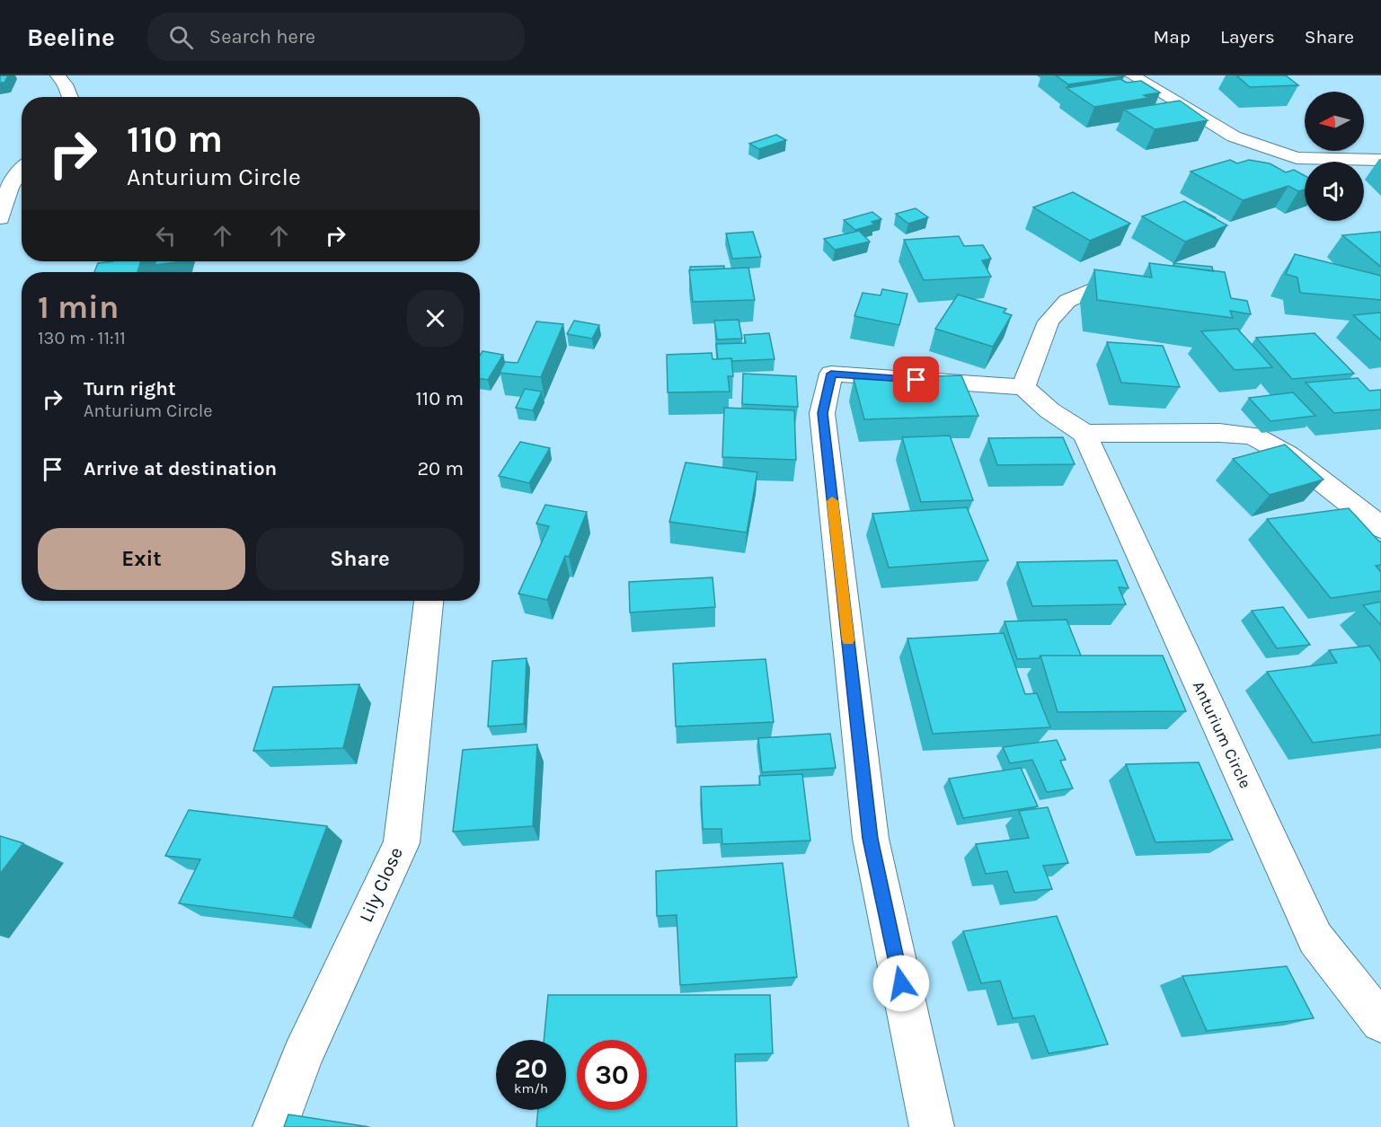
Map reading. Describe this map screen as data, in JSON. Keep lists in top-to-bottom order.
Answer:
{
  "streets": {
    "street": ["Anturium Circle", "Lily Close"]
  },
  "north": "left",
  "page": {
    "header": "Beeline",
    "search": "Search here",
    "nav": ["Map", "Layers", "Share"],
    "turn": ["110 m", "Anturium Circle"],
    "heading": ["1 min", "130 m · 11:11"],
    "list": [
      {
        "name": "Turn right",
        "note": "Anturium Circle",
        "value": "110 m"
      },
      {
        "name": "Arrive at destination",
        "value": "20 m"
      }
    ],
    "buttons": ["Exit", "Share"],
    "speed": "20 km/h",
    "limit": "30"
  }
}
